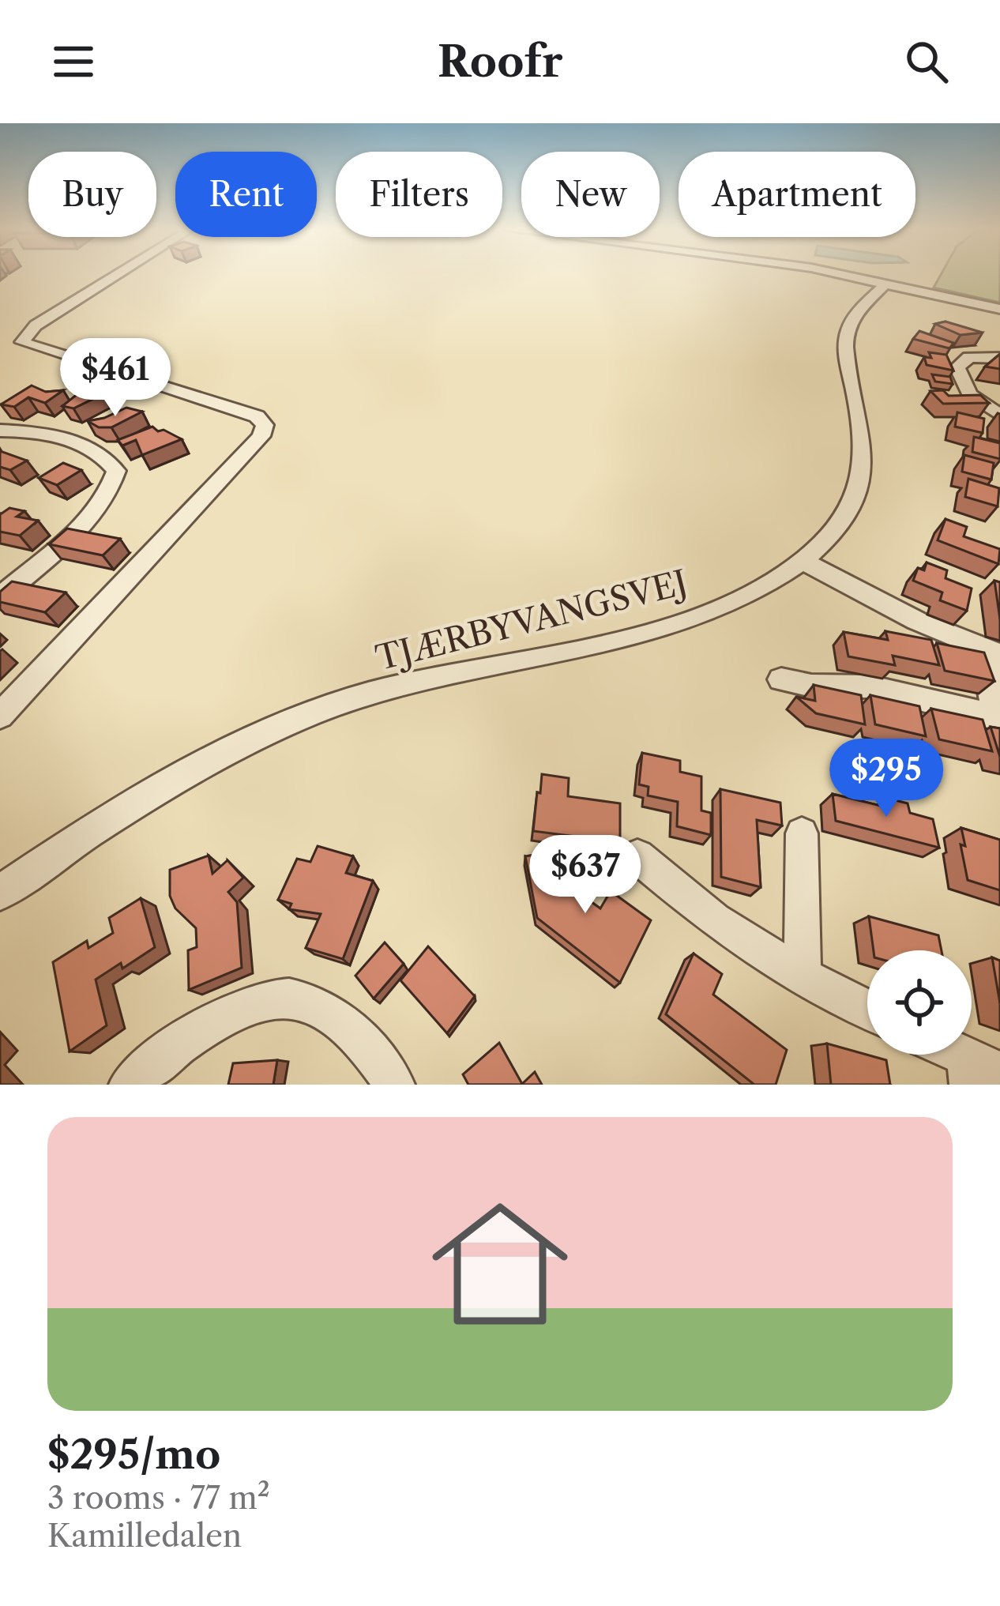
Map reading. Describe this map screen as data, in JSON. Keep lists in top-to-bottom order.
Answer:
{
  "streets": {
    "street": ["TJÆRBYVANGSVEJ"]
  },
  "page": {
    "header": "Roofr",
    "chip": [
      "Buy",
      "Rent",
      "Filters",
      "New",
      "Apartment"
    ],
    "price": ["$461", "$295", "$637"],
    "list": [
      {
        "name": "$295/mo",
        "note": "3 rooms · 77 m² · Kamilledalen"
      }
    ]
  }
}
